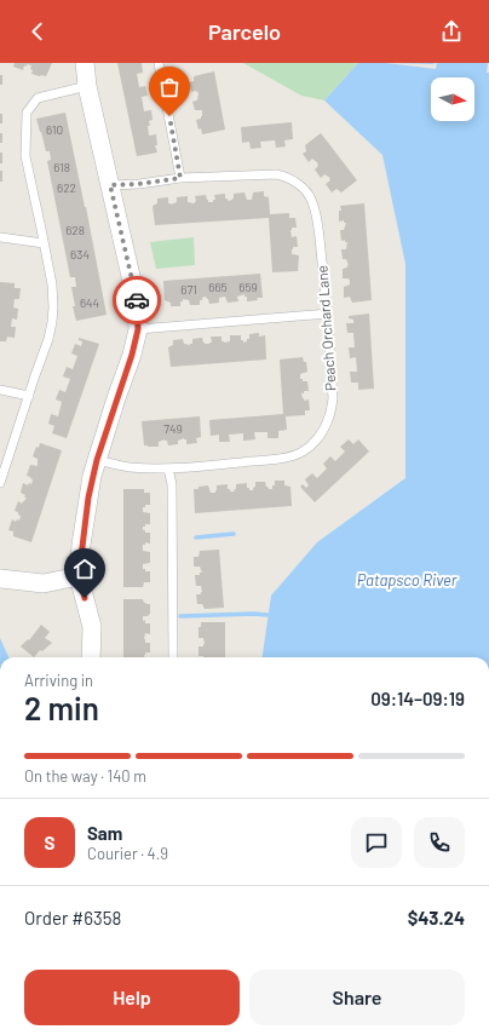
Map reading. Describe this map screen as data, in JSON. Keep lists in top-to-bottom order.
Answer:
{
  "streets": {
    "lane": ["Peach Orchard Lane"]
  },
  "water": ["Patapsco River"],
  "house_numbers": [
    "610",
    "618",
    "622",
    "628",
    "634",
    "665",
    "659",
    "671",
    "644",
    "749"
  ],
  "north": "right",
  "page": {
    "header": "Parcelo",
    "heading": ["2 min", "Arriving in", "09:14–09:19"],
    "panel": [
      "Sam",
      "Courier · 4.9",
      "Order #6358",
      "$43.24"
    ],
    "bar": "On the way · 140 m",
    "round": "S",
    "buttons": ["Help", "Share"]
  }
}
